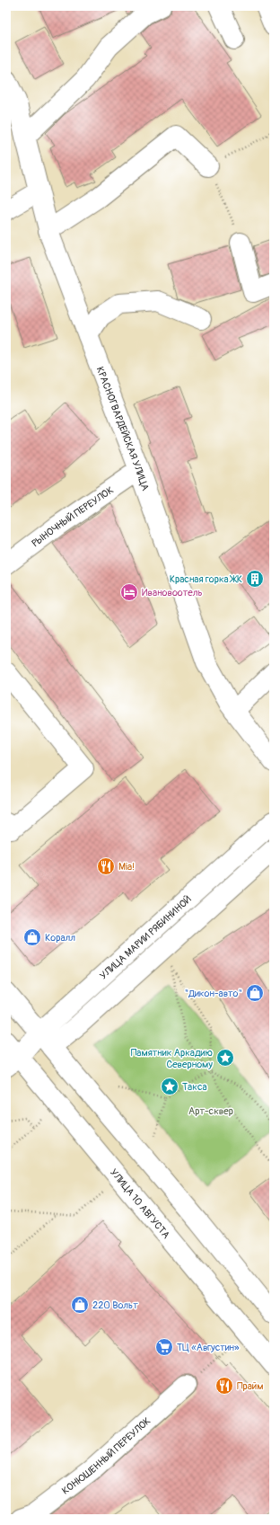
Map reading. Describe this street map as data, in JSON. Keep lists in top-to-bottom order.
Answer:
{
  "streets": {
    "main road": [
      "КРАСНОГВАРДЕЙСКАЯ УЛИЦА",
      "РЫНОЧНЫЙ ПЕРЕУЛОК",
      "УЛИЦА МАРИИ РЯБИНИНОЙ",
      "УЛИЦА 10 АВГУСТА",
      "КОНЮШЕННЫЙ ПЕРЕУЛОК"
    ]
  },
  "crossings": [
    ["КРАСНОГВАРДЕЙСКАЯ УЛИЦА", "РЫНОЧНЫЙ ПЕРЕУЛОК"],
    ["УЛИЦА МАРИИ РЯБИНИНОЙ", "УЛИЦА 10 АВГУСТА"]
  ],
  "parks": ["Арт-сквер"],
  "places": {
    "building": ["Красная горка ЖК"],
    "hotel": ["Ивановоотель"],
    "restaurant": ["Mia!", "Прайм"],
    "shop": ["Коралл", "\"Дикон-авто\"", "220 Вольт"],
    "place": ["Памятник Аркадию Северному", "Такса"],
    "supermarket": ["ТЦ «Августин»"]
  }
}
